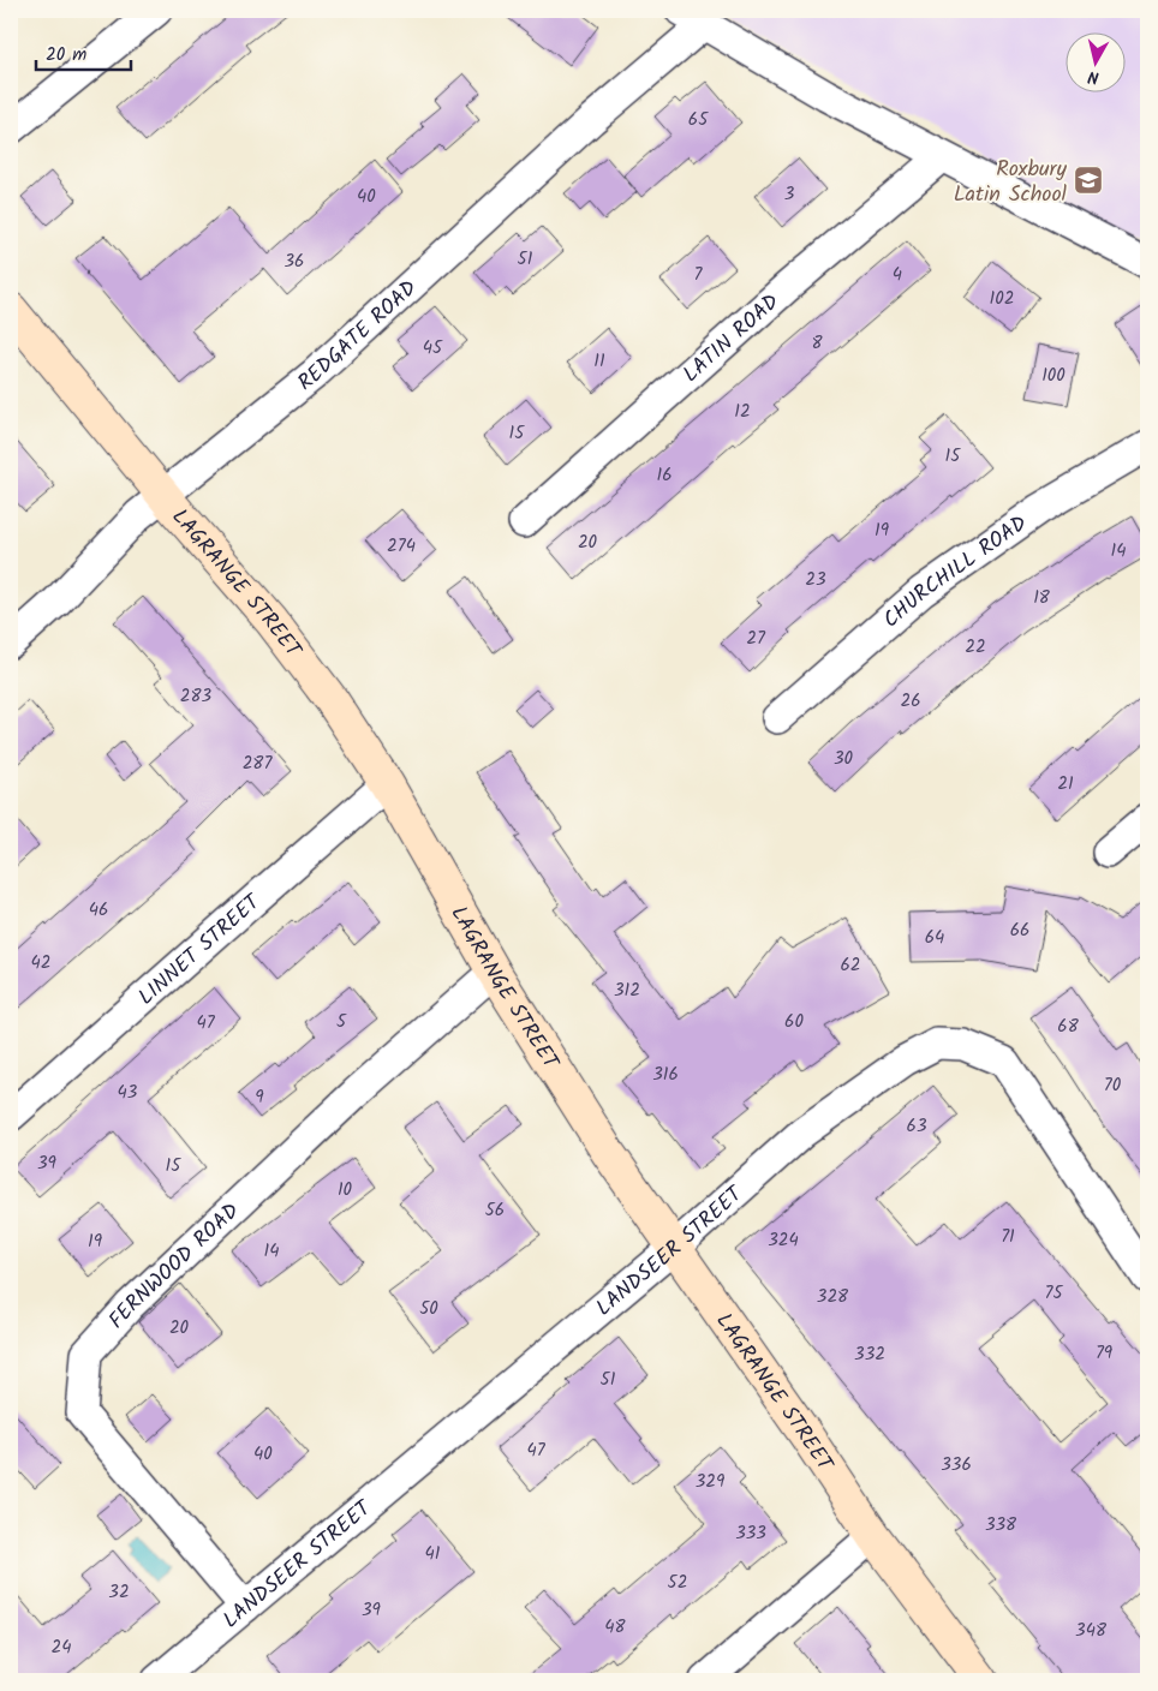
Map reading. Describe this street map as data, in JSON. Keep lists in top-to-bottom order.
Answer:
{
  "streets": {
    "main road": ["LAGRANGE STREET"],
    "street": [
      "REDGATE ROAD",
      "LATIN ROAD",
      "CHURCHILL ROAD",
      "LINNET STREET",
      "LANDSEER STREET",
      "FERNWOOD ROAD"
    ]
  },
  "crossings": [
    ["REDGATE ROAD", "LAGRANGE STREET"],
    ["LAGRANGE STREET", "LINNET STREET"],
    ["LAGRANGE STREET", "LANDSEER STREET"],
    ["LAGRANGE STREET", "FERNWOOD ROAD"],
    ["LANDSEER STREET", "FERNWOOD ROAD"]
  ],
  "places": {
    "school or university": ["Roxbury Latin School"]
  },
  "house_numbers": [
    "65",
    "3",
    "40",
    "51",
    "36",
    "7",
    "4",
    "102",
    "8",
    "45",
    "11",
    "100",
    "12",
    "15",
    "15",
    "16",
    "19",
    "20",
    "274",
    "14",
    "23",
    "18",
    "27",
    "22",
    "283",
    "26",
    "30",
    "287",
    "21",
    "46",
    "66",
    "64",
    "42",
    "62",
    "312",
    "5",
    "60",
    "47",
    "68",
    "316",
    "70",
    "43",
    "9",
    "63",
    "39",
    "15",
    "10",
    "56",
    "71",
    "324",
    "19",
    "14",
    "75",
    "328",
    "50",
    "20",
    "79",
    "332",
    "51",
    "47",
    "40",
    "336",
    "329",
    "338",
    "333",
    "41",
    "52",
    "32",
    "39",
    "48",
    "348",
    "24"
  ],
  "scale_bar": "20 m",
  "north": "bottom"
}
